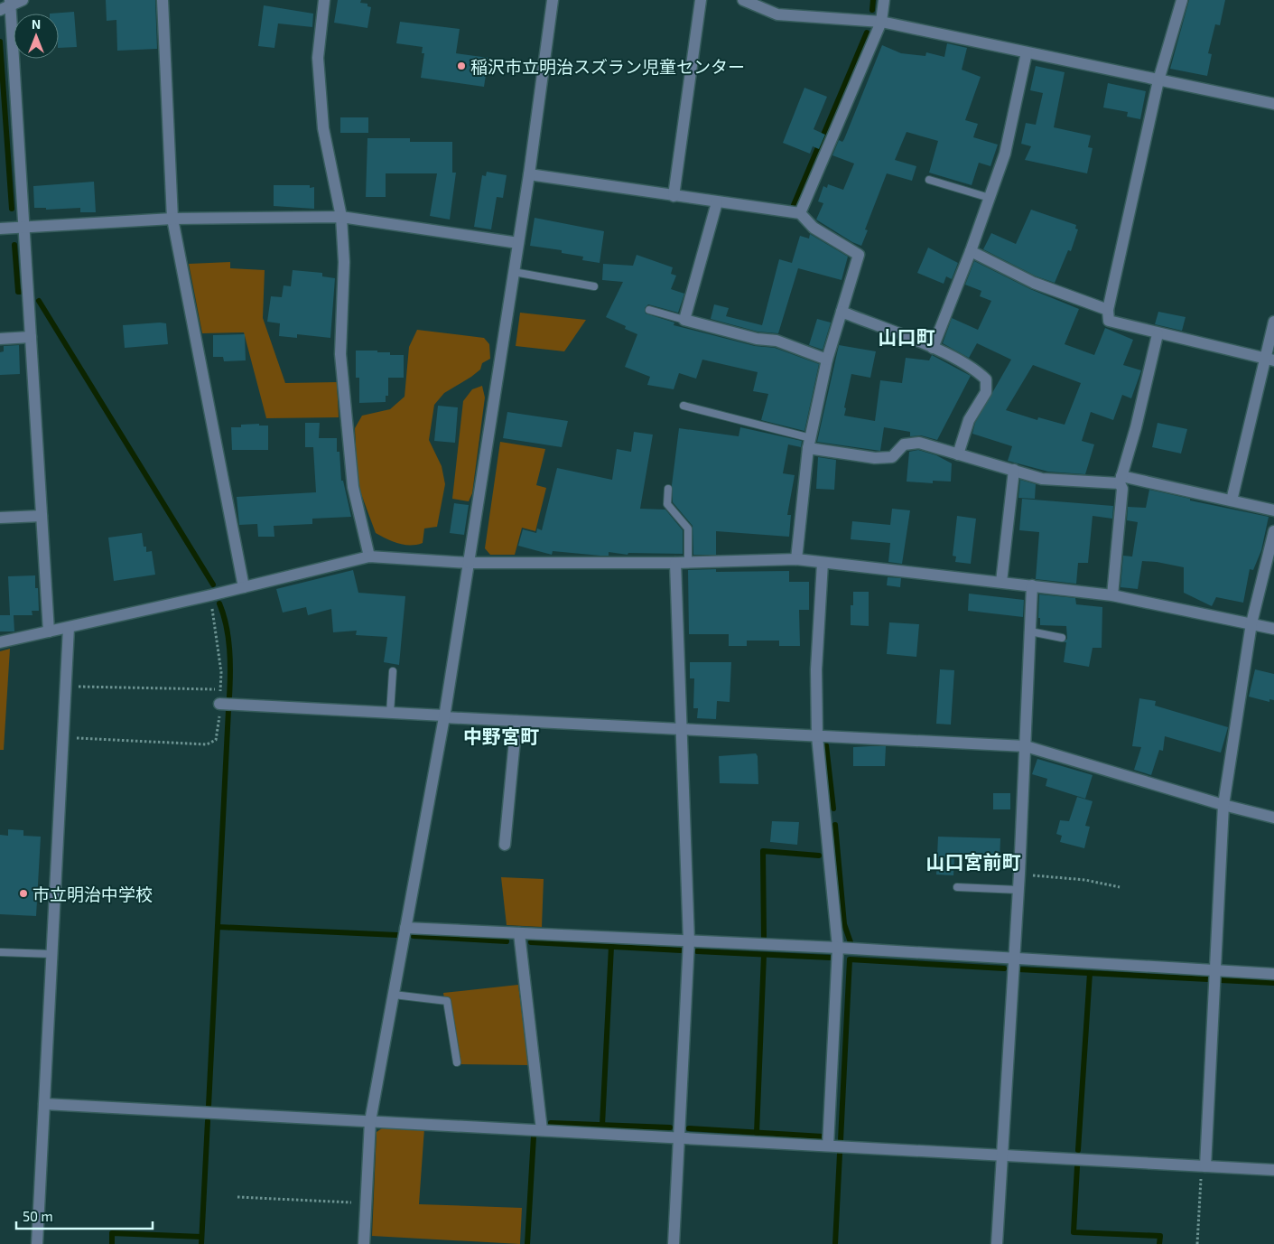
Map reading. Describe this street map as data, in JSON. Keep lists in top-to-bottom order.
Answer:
{
  "districts": ["山口町", "中野宮町", "山口宮前町"],
  "places": ["稲沢市立明治スズラン児童センター", "市立明治中学校"],
  "scale_bar": "50 m",
  "north": "top"
}
